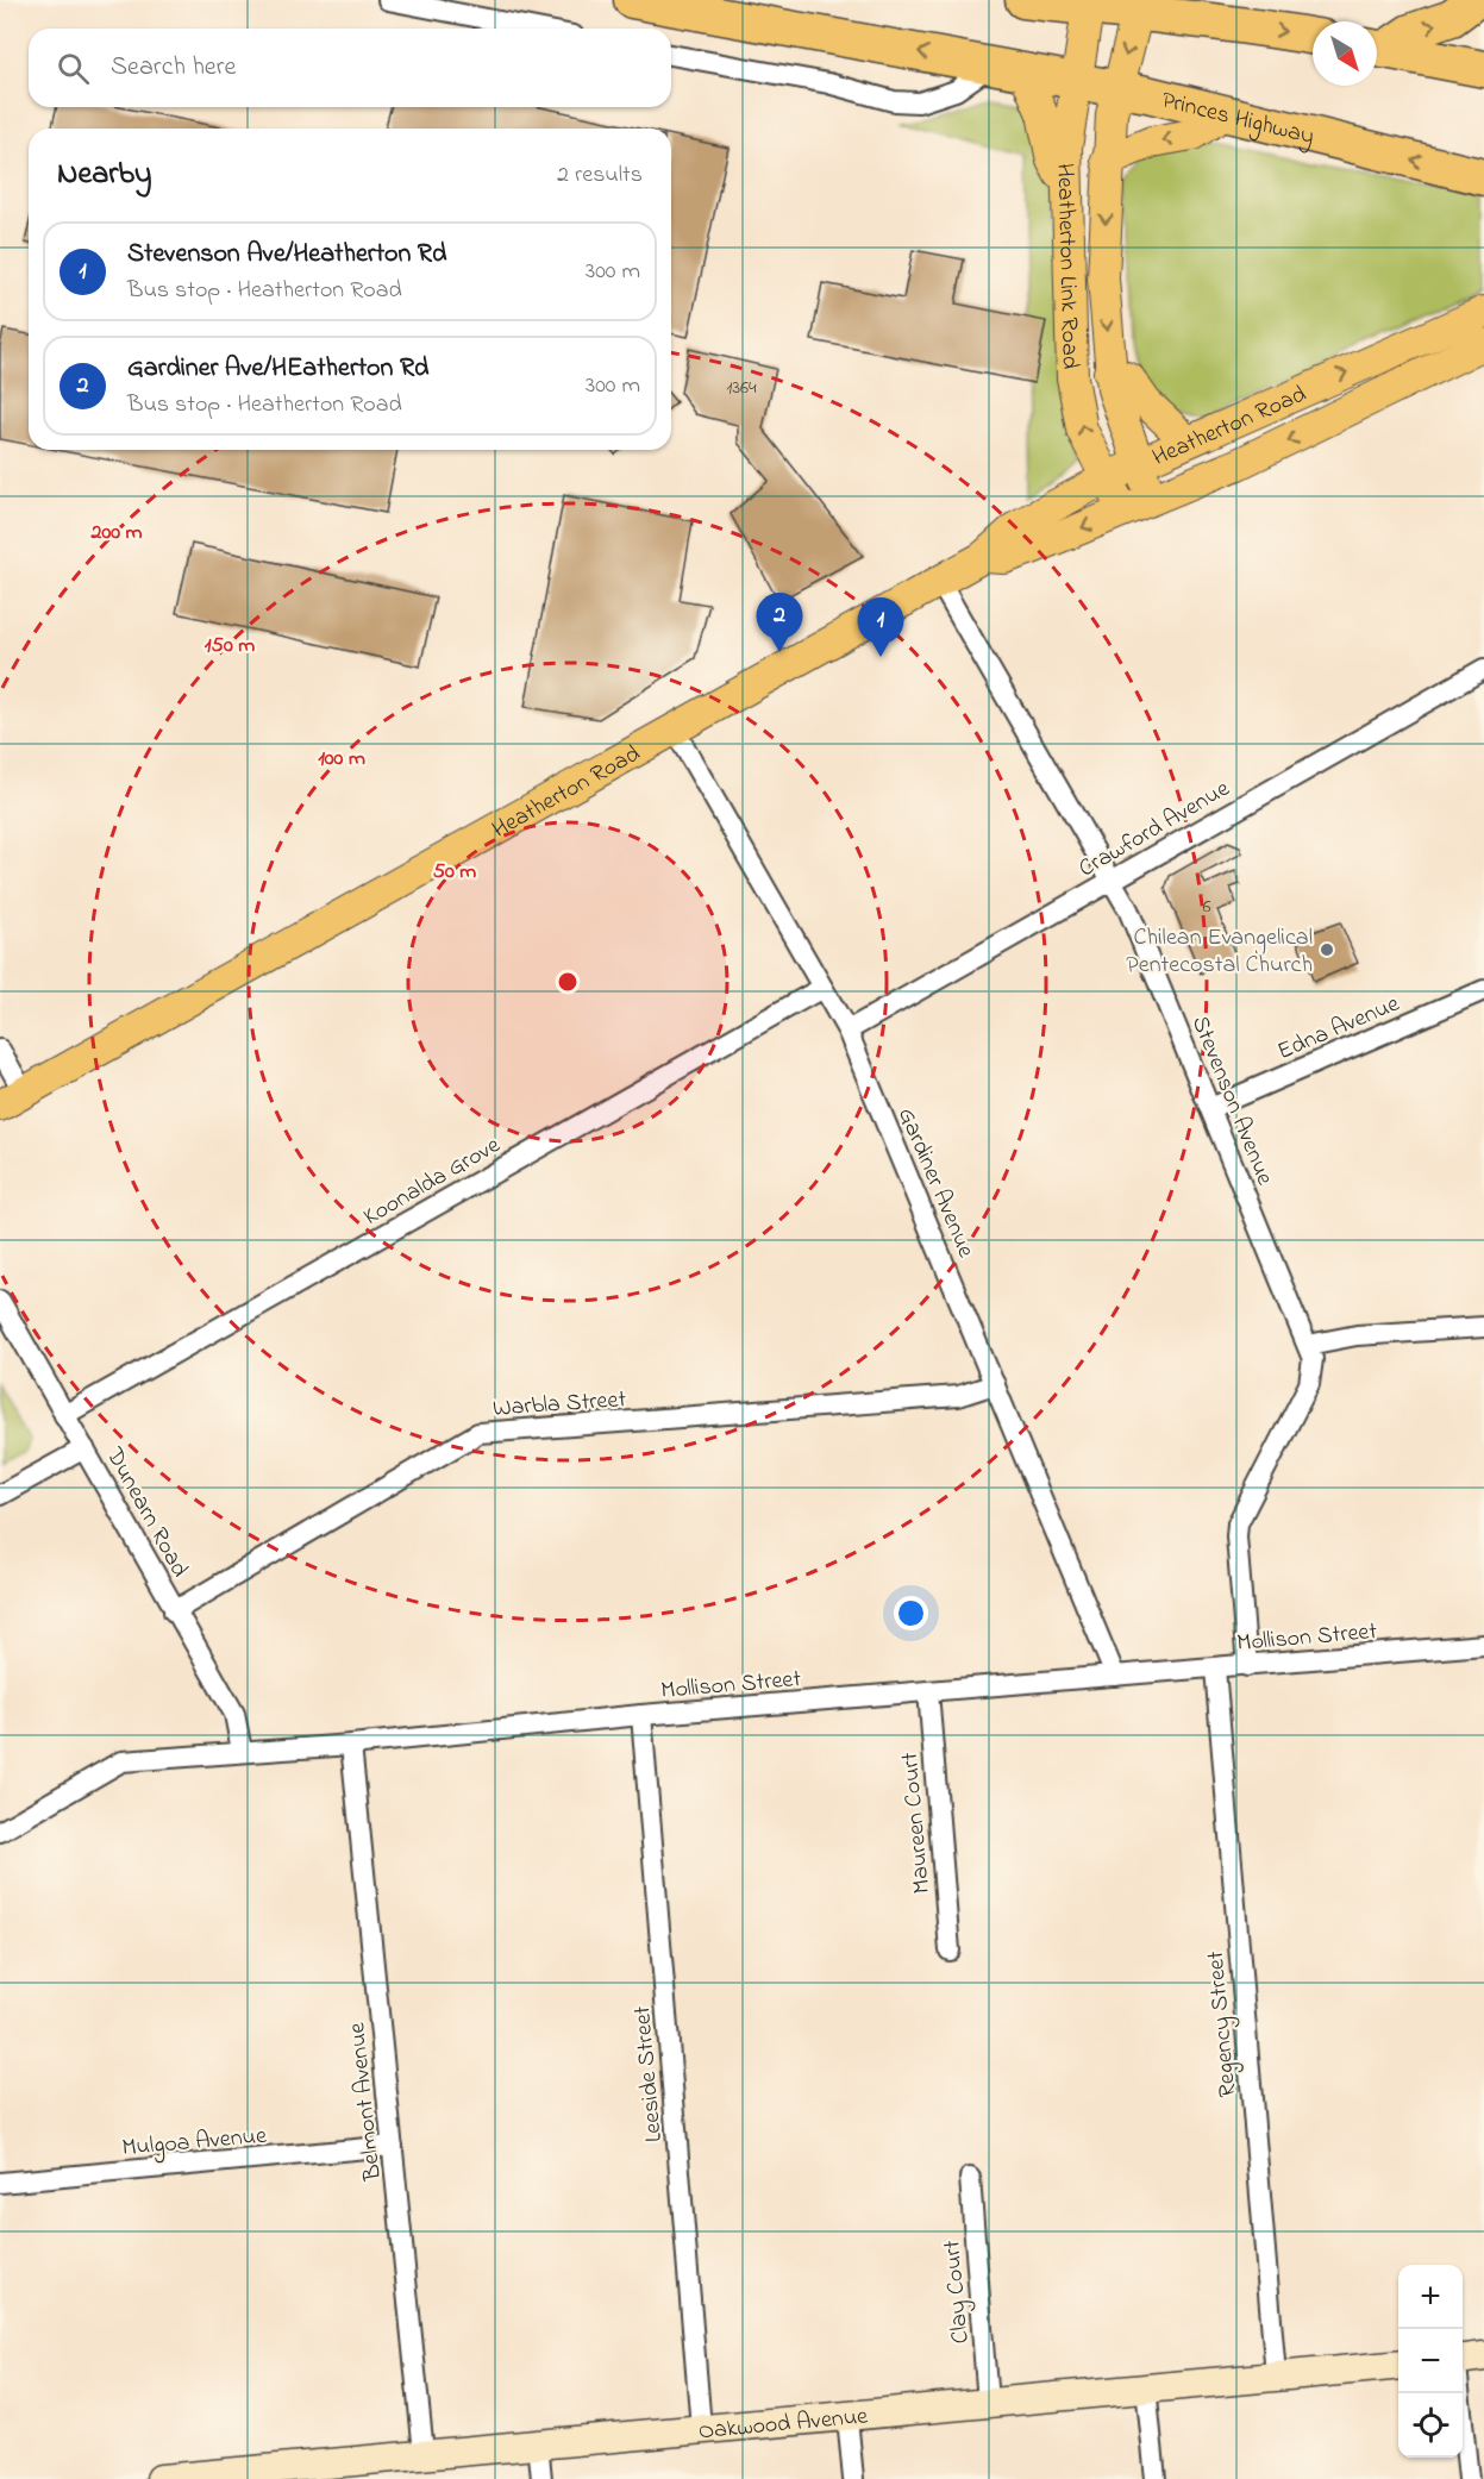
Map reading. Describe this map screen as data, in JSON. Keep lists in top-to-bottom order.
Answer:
{
  "streets": {
    "highway": ["Princes Highway"],
    "main road": ["Heatherton Link Road", "Heatherton Road"],
    "street": [
      "Crawford Avenue",
      "Edna Avenue",
      "Stevenson Avenue",
      "Koonalda Grove",
      "Gardiner Avenue",
      "Warbla Street",
      "Dunearn Road",
      "Mollison Street",
      "Maureen Court",
      "Regency Street",
      "Leeside Street",
      "Belmont Avenue",
      "Mulgoa Avenue",
      "Clay Court",
      "Oakwood Avenue"
    ]
  },
  "crossings": [
    ["Princes Highway", "Heatherton Link Road"],
    ["Heatherton Link Road", "Heatherton Road"],
    ["Heatherton Road", "Stevenson Avenue"],
    ["Heatherton Road", "Gardiner Avenue"],
    ["Crawford Avenue", "Stevenson Avenue"],
    ["Crawford Avenue", "Gardiner Avenue"],
    ["Edna Avenue", "Stevenson Avenue"],
    ["Stevenson Avenue", "Mollison Street"],
    ["Koonalda Grove", "Gardiner Avenue"],
    ["Koonalda Grove", "Dunearn Road"],
    ["Gardiner Avenue", "Warbla Street"],
    ["Gardiner Avenue", "Mollison Street"],
    ["Warbla Street", "Dunearn Road"],
    ["Dunearn Road", "Mollison Street"],
    ["Mollison Street", "Maureen Court"],
    ["Mollison Street", "Regency Street"],
    ["Mollison Street", "Leeside Street"],
    ["Mollison Street", "Belmont Avenue"],
    ["Regency Street", "Oakwood Avenue"],
    ["Leeside Street", "Oakwood Avenue"],
    ["Belmont Avenue", "Mulgoa Avenue"],
    ["Belmont Avenue", "Oakwood Avenue"],
    ["Clay Court", "Oakwood Avenue"]
  ],
  "one_way": ["Princes Highway"],
  "places": ["Chilean Evangelical Pentecostal Church"],
  "house_numbers": ["1364", "6"],
  "north": "bottom right",
  "page": {
    "search": "Search here",
    "heading": ["Nearby", "2 results"],
    "list": [
      {
        "mark": "1",
        "name": "Stevenson Ave/Heatherton Rd",
        "note": "Bus stop · Heatherton Road",
        "value": "300 m"
      },
      {
        "mark": "2",
        "name": "Gardiner Ave/HEatherton Rd",
        "note": "Bus stop · Heatherton Road",
        "value": "300 m"
      }
    ],
    "pins": ["2", "1"],
    "map_buttons": ["+", "−"]
  },
  "rings": [
    "200 m",
    "150 m",
    "100 m",
    "50 m"
  ]
}
